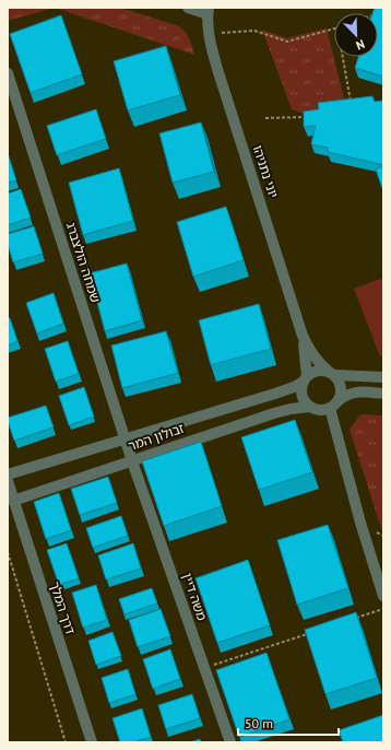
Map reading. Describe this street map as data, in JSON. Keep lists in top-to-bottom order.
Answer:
{
  "streets": {
    "street": [
      "יוני נתניהו",
      "שמחה הולצברג",
      "זבולון המר",
      "משה דיין",
      "דרך המלך"
    ]
  },
  "crossings": [
    ["יוני נתניהו", "זבולון המר"],
    ["שמחה הולצברג", "זבולון המר"],
    ["שמחה הולצברג", "משה דיין"],
    ["זבולון המר", "משה דיין"],
    ["זבולון המר", "דרך המלך"]
  ],
  "scale_bar": "50 m",
  "north": "bottom right"
}
